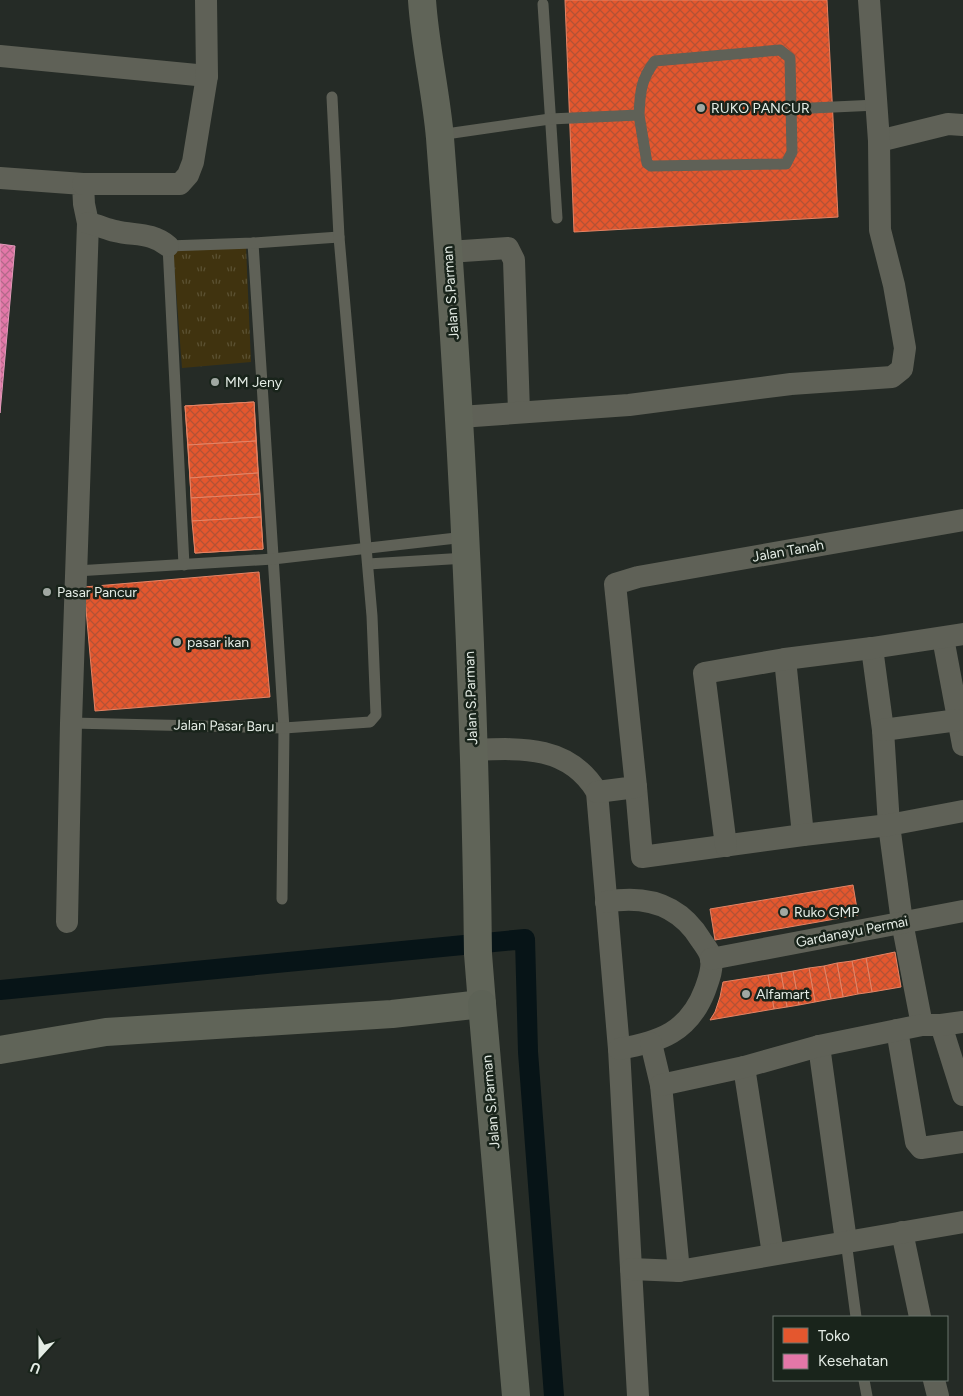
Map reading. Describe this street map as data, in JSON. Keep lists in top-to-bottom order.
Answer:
{
  "streets": {
    "main road": ["Jalan S.Parman"],
    "street": ["Jalan Tanah", "Gardanayu Permai"],
    "lane": ["Jalan Pasar Baru"]
  },
  "places": [
    "RUKO PANCUR",
    "MM Jeny",
    "Pasar Pancur",
    "pasar ikan",
    "Ruko GMP",
    "Alfamart"
  ],
  "legend": ["Toko", "Kesehatan"],
  "north": "bottom"
}
